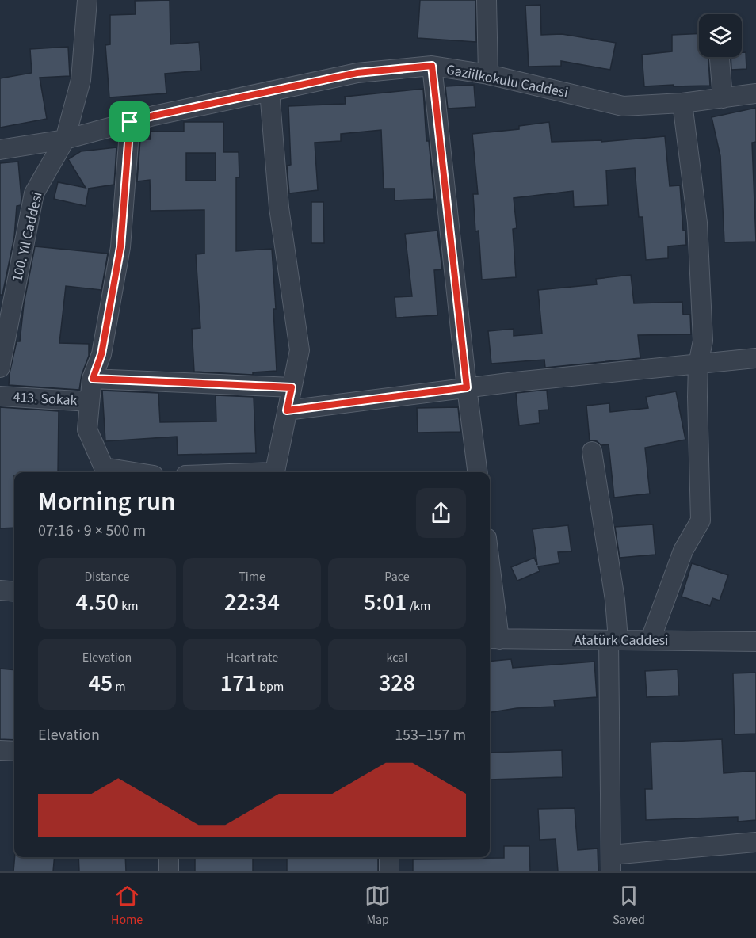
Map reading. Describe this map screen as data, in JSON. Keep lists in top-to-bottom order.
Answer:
{
  "streets": {
    "street": [
      "Gaziilkokulu Caddesi",
      "100. Yıl Caddesi",
      "413. Sokak",
      "Atatürk Caddesi"
    ]
  },
  "crossings": [
    ["Gaziilkokulu Caddesi", "100. Yıl Caddesi"]
  ],
  "page": {
    "heading": ["Morning run", "07:16 · 9 × 500 m"],
    "stats": [
      ["Distance", "4.50 km"],
      ["Time", "22:34"],
      ["Pace", "5:01 /km"],
      ["Elevation", "45 m"],
      ["Heart rate", "171 bpm"],
      ["kcal", "328"]
    ],
    "chart": ["Elevation", "153–157 m"],
    "tabs": ["Home", "Map", "Saved"]
  }
}
